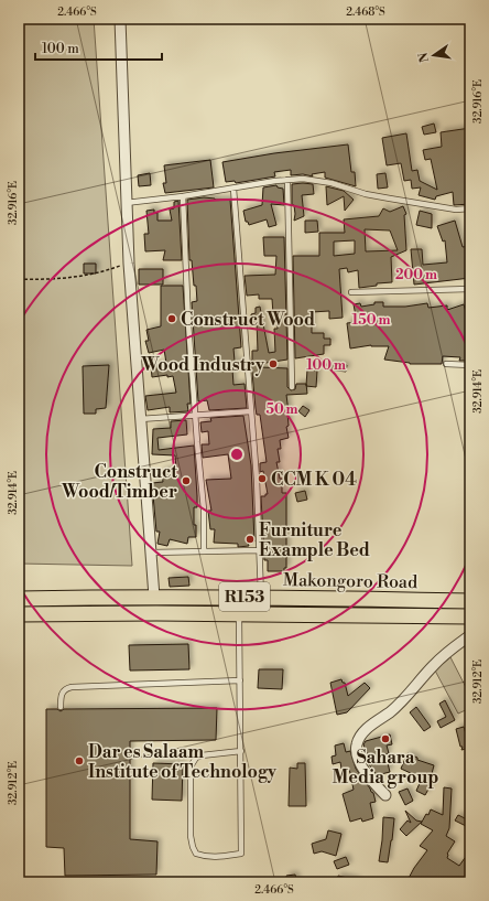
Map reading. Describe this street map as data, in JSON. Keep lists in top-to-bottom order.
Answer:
{
  "streets": {
    "main road": ["Makongoro Road", "R153"]
  },
  "places": [
    "Construct Wood",
    "Wood Industry",
    "CCM K 04",
    "Construct Wood/Timber",
    "Furniture Example Bed",
    "Sahara Media group",
    "Dar es Salaam Institute of Technology"
  ],
  "scale_bar": "100 m",
  "north": "left",
  "coordinates": [
    "2.466°S",
    "2.468°S",
    "32.916°E",
    "32.914°E",
    "32.912°E"
  ],
  "rings": [
    "200 m",
    "150 m",
    "100 m",
    "50 m"
  ]
}
